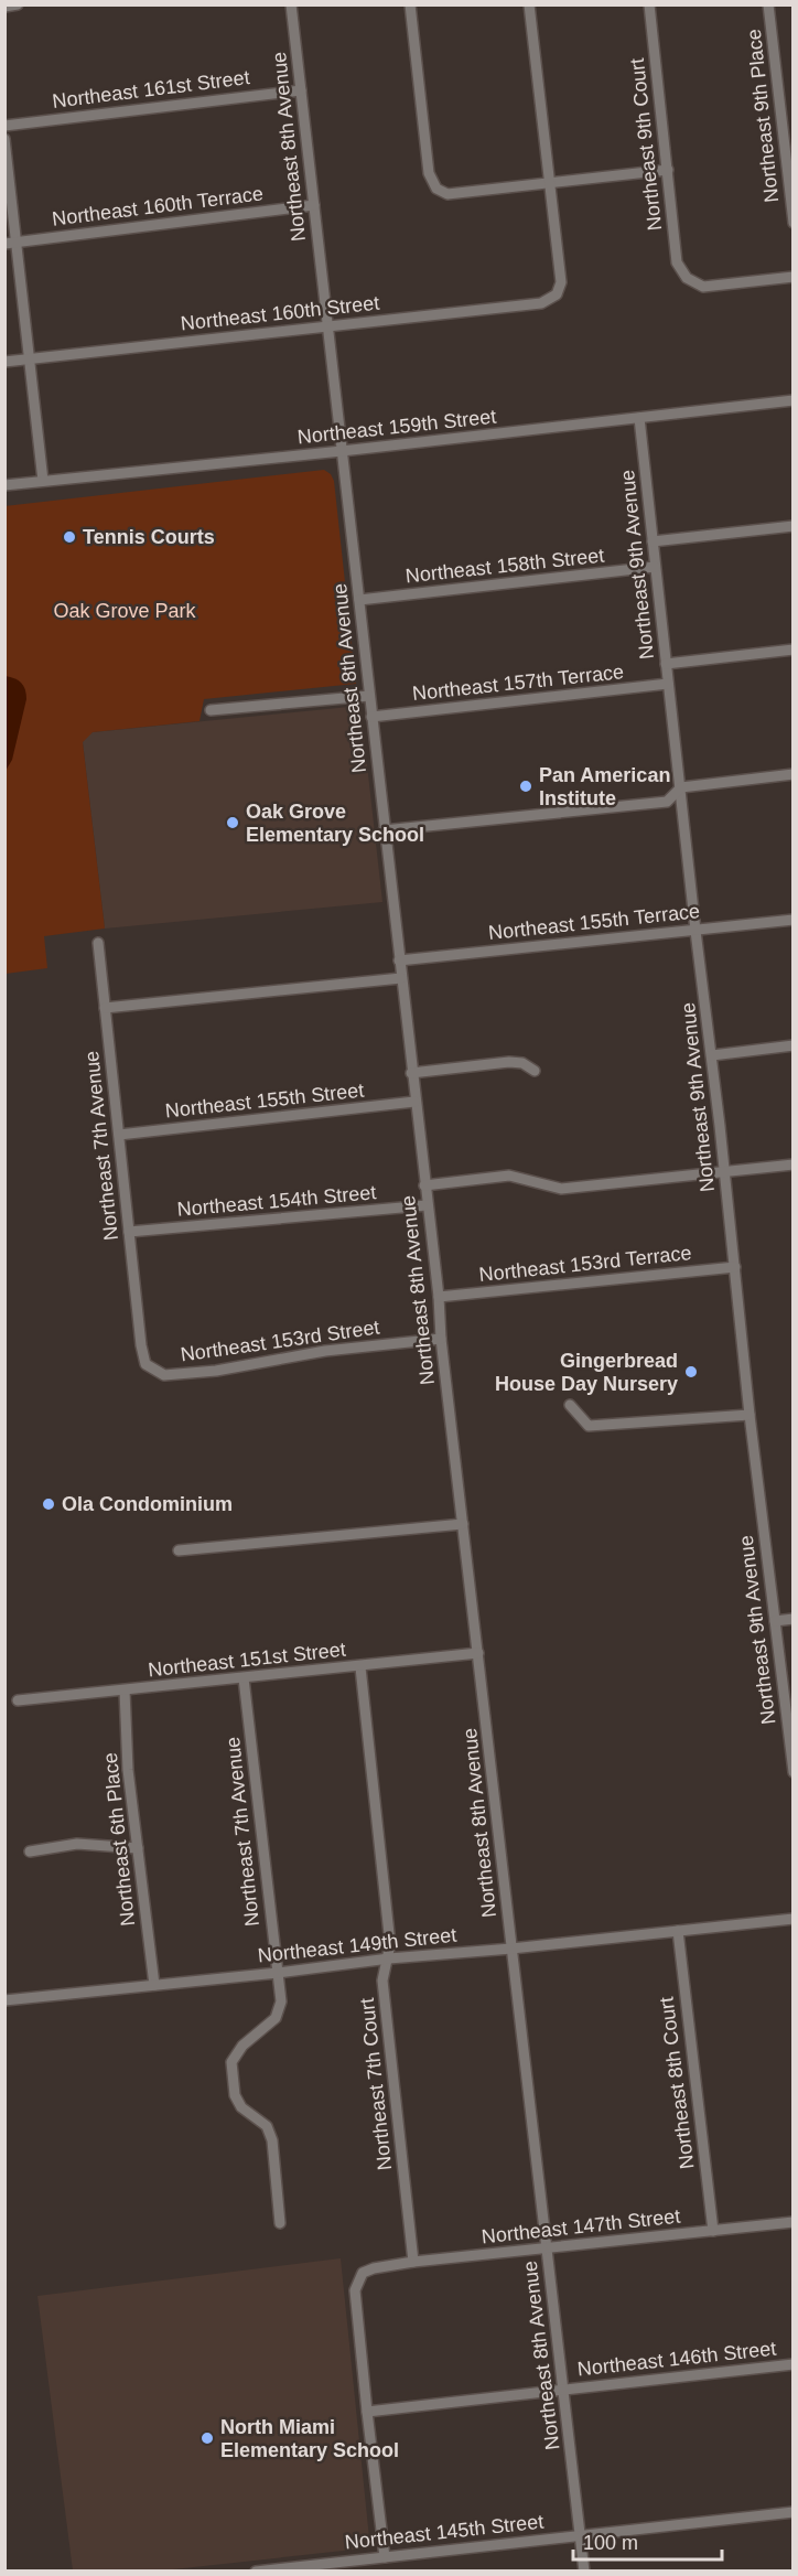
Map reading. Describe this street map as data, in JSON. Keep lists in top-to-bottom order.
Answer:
{
  "streets": {
    "street": [
      "Northeast 161st Street",
      "Northeast 9th Place",
      "Northeast 9th Court",
      "Northeast 8th Avenue",
      "Northeast 160th Terrace",
      "Northeast 160th Street",
      "Northeast 159th Street",
      "Northeast 9th Avenue",
      "Northeast 158th Street",
      "Northeast 157th Terrace",
      "Northeast 155th Terrace",
      "Northeast 155th Street",
      "Northeast 7th Avenue",
      "Northeast 154th Street",
      "Northeast 153rd Terrace",
      "Northeast 153rd Street",
      "Northeast 151st Street",
      "Northeast 6th Place",
      "Northeast 149th Street",
      "Northeast 8th Court",
      "Northeast 7th Court",
      "Northeast 147th Street",
      "Northeast 146th Street",
      "Northeast 145th Street"
    ]
  },
  "crossings": [
    ["Northeast 161st Street", "Northeast 8th Avenue"],
    ["Northeast 8th Avenue", "Northeast 160th Terrace"],
    ["Northeast 8th Avenue", "Northeast 160th Street"],
    ["Northeast 8th Avenue", "Northeast 159th Street"],
    ["Northeast 8th Avenue", "Northeast 158th Street"],
    ["Northeast 8th Avenue", "Northeast 157th Terrace"],
    ["Northeast 8th Avenue", "Northeast 155th Terrace"],
    ["Northeast 8th Avenue", "Northeast 155th Street"],
    ["Northeast 8th Avenue", "Northeast 154th Street"],
    ["Northeast 8th Avenue", "Northeast 153rd Terrace"],
    ["Northeast 8th Avenue", "Northeast 153rd Street"],
    ["Northeast 8th Avenue", "Northeast 151st Street"],
    ["Northeast 8th Avenue", "Northeast 149th Street"],
    ["Northeast 8th Avenue", "Northeast 147th Street"],
    ["Northeast 8th Avenue", "Northeast 146th Street"],
    ["Northeast 8th Avenue", "Northeast 145th Street"],
    ["Northeast 159th Street", "Northeast 9th Avenue"],
    ["Northeast 9th Avenue", "Northeast 158th Street"],
    ["Northeast 9th Avenue", "Northeast 157th Terrace"],
    ["Northeast 9th Avenue", "Northeast 155th Terrace"],
    ["Northeast 9th Avenue", "Northeast 153rd Terrace"],
    ["Northeast 155th Street", "Northeast 7th Avenue"],
    ["Northeast 7th Avenue", "Northeast 154th Street"],
    ["Northeast 7th Avenue", "Northeast 153rd Street"],
    ["Northeast 7th Avenue", "Northeast 151st Street"],
    ["Northeast 7th Avenue", "Northeast 149th Street"],
    ["Northeast 151st Street", "Northeast 6th Place"],
    ["Northeast 151st Street", "Northeast 7th Court"],
    ["Northeast 6th Place", "Northeast 149th Street"],
    ["Northeast 149th Street", "Northeast 8th Court"],
    ["Northeast 149th Street", "Northeast 7th Court"],
    ["Northeast 8th Court", "Northeast 147th Street"],
    ["Northeast 7th Court", "Northeast 147th Street"],
    ["Northeast 147th Street", "Northeast 146th Street"]
  ],
  "parks": ["Oak Grove Park"],
  "places": [
    "Tennis Courts",
    "Pan American Institute",
    "Oak Grove Elementary School",
    "Gingerbread House Day Nursery",
    "Ola Condominium",
    "North Miami Elementary School"
  ],
  "scale_bar": "100 m"
}
